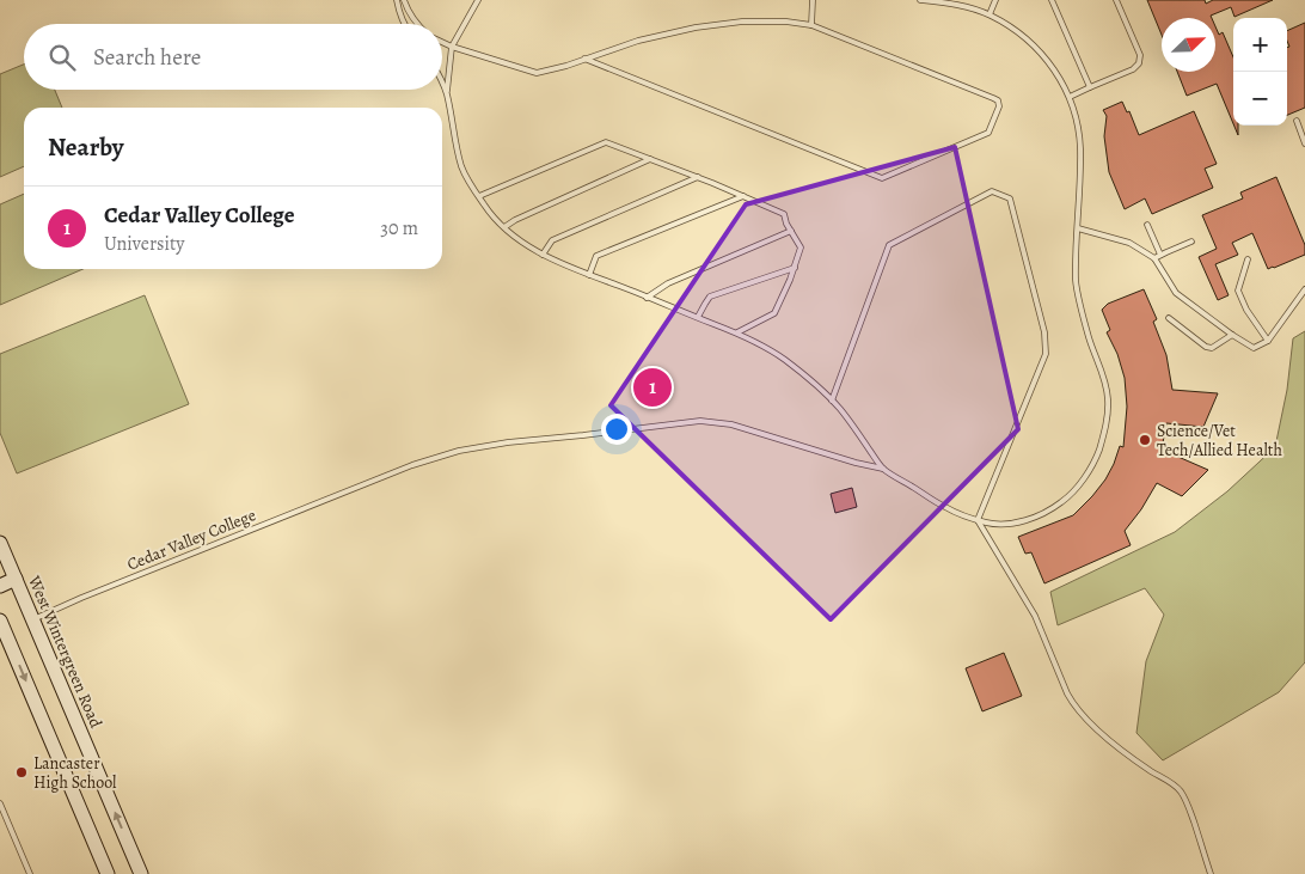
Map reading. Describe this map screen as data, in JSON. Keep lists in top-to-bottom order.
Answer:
{
  "streets": {
    "main road": ["West Wintergreen Road"],
    "lane": ["Cedar Valley College"]
  },
  "crossings": [
    ["Cedar Valley College", "West Wintergreen Road"]
  ],
  "places": ["Science/Vet Tech/Allied Health", "Lancaster High School"],
  "north": "top right",
  "page": {
    "map_buttons": ["+", "−"],
    "search": "Search here",
    "heading": "Nearby",
    "list": [
      {
        "mark": "1",
        "name": "Cedar Valley College",
        "note": "University",
        "value": "30 m"
      }
    ],
    "pins": "1"
  }
}
